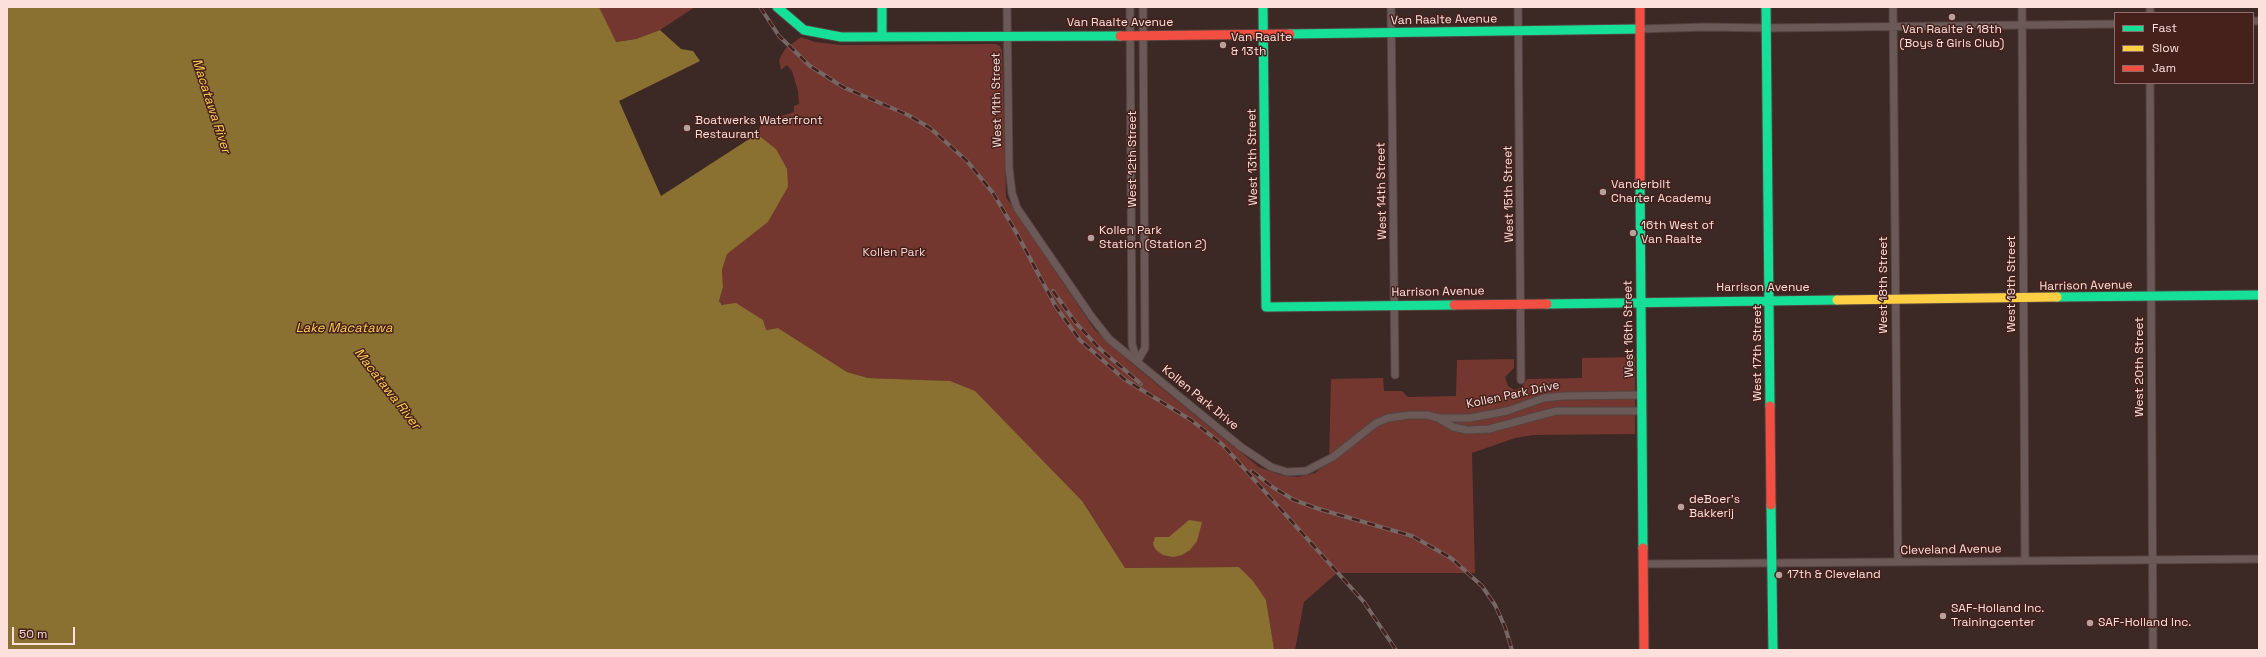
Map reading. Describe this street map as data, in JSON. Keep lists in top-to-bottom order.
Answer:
{
  "streets": {
    "street": [
      "Van Raalte Avenue",
      "West 11th Street",
      "West 13th Street",
      "West 12th Street",
      "West 14th Street",
      "West 15th Street",
      "West 19th Street",
      "West 18th Street",
      "Harrison Avenue",
      "West 16th Street",
      "West 17th Street",
      "West 20th Street",
      "Kollen Park Drive",
      "Cleveland Avenue"
    ]
  },
  "crossings": [
    ["Van Raalte Avenue", "West 11th Street"],
    ["Van Raalte Avenue", "West 13th Street"],
    ["Van Raalte Avenue", "West 12th Street"],
    ["Van Raalte Avenue", "West 14th Street"],
    ["Van Raalte Avenue", "West 15th Street"],
    ["Van Raalte Avenue", "West 19th Street"],
    ["Van Raalte Avenue", "West 18th Street"],
    ["Van Raalte Avenue", "West 16th Street"],
    ["Van Raalte Avenue", "West 17th Street"],
    ["West 11th Street", "Kollen Park Drive"],
    ["West 13th Street", "Harrison Avenue"],
    ["West 12th Street", "Kollen Park Drive"],
    ["West 14th Street", "Harrison Avenue"],
    ["West 15th Street", "Harrison Avenue"],
    ["West 19th Street", "Harrison Avenue"],
    ["West 19th Street", "Cleveland Avenue"],
    ["West 18th Street", "Harrison Avenue"],
    ["West 18th Street", "Cleveland Avenue"],
    ["Harrison Avenue", "West 16th Street"],
    ["Harrison Avenue", "West 17th Street"],
    ["Harrison Avenue", "West 20th Street"],
    ["West 16th Street", "Kollen Park Drive"],
    ["West 16th Street", "Cleveland Avenue"],
    ["West 17th Street", "Cleveland Avenue"],
    ["West 20th Street", "Cleveland Avenue"]
  ],
  "water": ["Macatawa River", "Lake Macatawa"],
  "parks": ["Kollen Park"],
  "places": [
    "Van Raalte & 18th (Boys & Girls Club)",
    "Van Raalte & 13th",
    "Boatwerks Waterfront Restaurant",
    "Vanderbilt Charter Academy",
    "16th West of Van Raalte",
    "Kollen Park Station (Station 2)",
    "deBoer's Bakkerij",
    "17th & Cleveland",
    "SAF-Holland Inc. Trainingcenter",
    "SAF-Holland Inc."
  ],
  "legend": ["Fast", "Slow", "Jam"],
  "scale_bar": "50 m"
}
